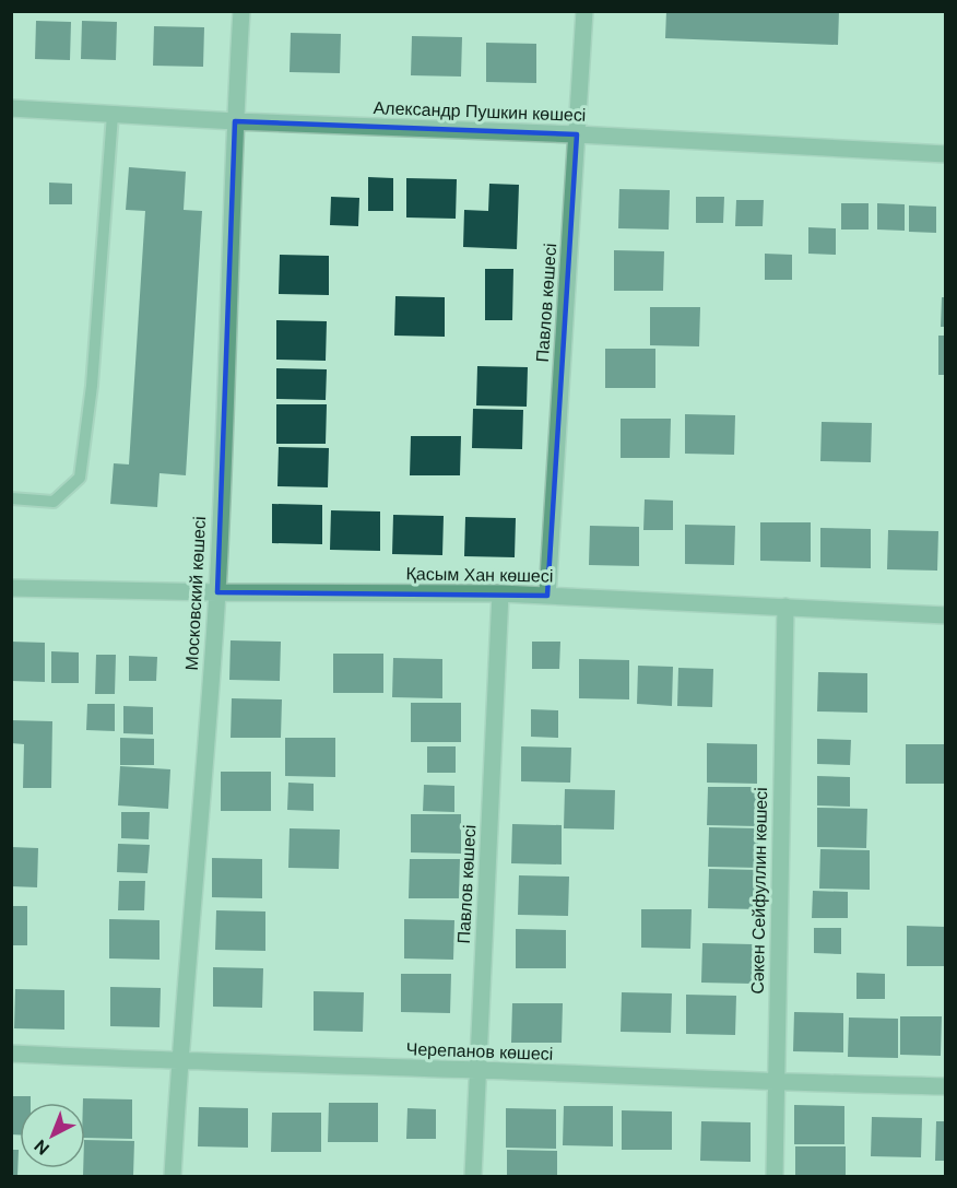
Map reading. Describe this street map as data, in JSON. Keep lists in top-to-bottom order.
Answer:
{
  "streets": {
    "street": [
      "Александр Пушкин көшесі",
      "Павлов көшесі",
      "Қасым Хан көшесі",
      "Московский көшесі",
      "Сәкен Сейфуллин көшесі",
      "Черепанов көшесі"
    ]
  },
  "crossings": [
    ["Александр Пушкин көшесі", "Павлов көшесі"],
    ["Александр Пушкин көшесі", "Московский көшесі"],
    ["Павлов көшесі", "Қасым Хан көшесі"],
    ["Павлов көшесі", "Черепанов көшесі"],
    ["Қасым Хан көшесі", "Московский көшесі"],
    ["Қасым Хан көшесі", "Сәкен Сейфуллин көшесі"],
    ["Московский көшесі", "Черепанов көшесі"],
    ["Сәкен Сейфуллин көшесі", "Черепанов көшесі"]
  ],
  "north": "bottom left"
}
